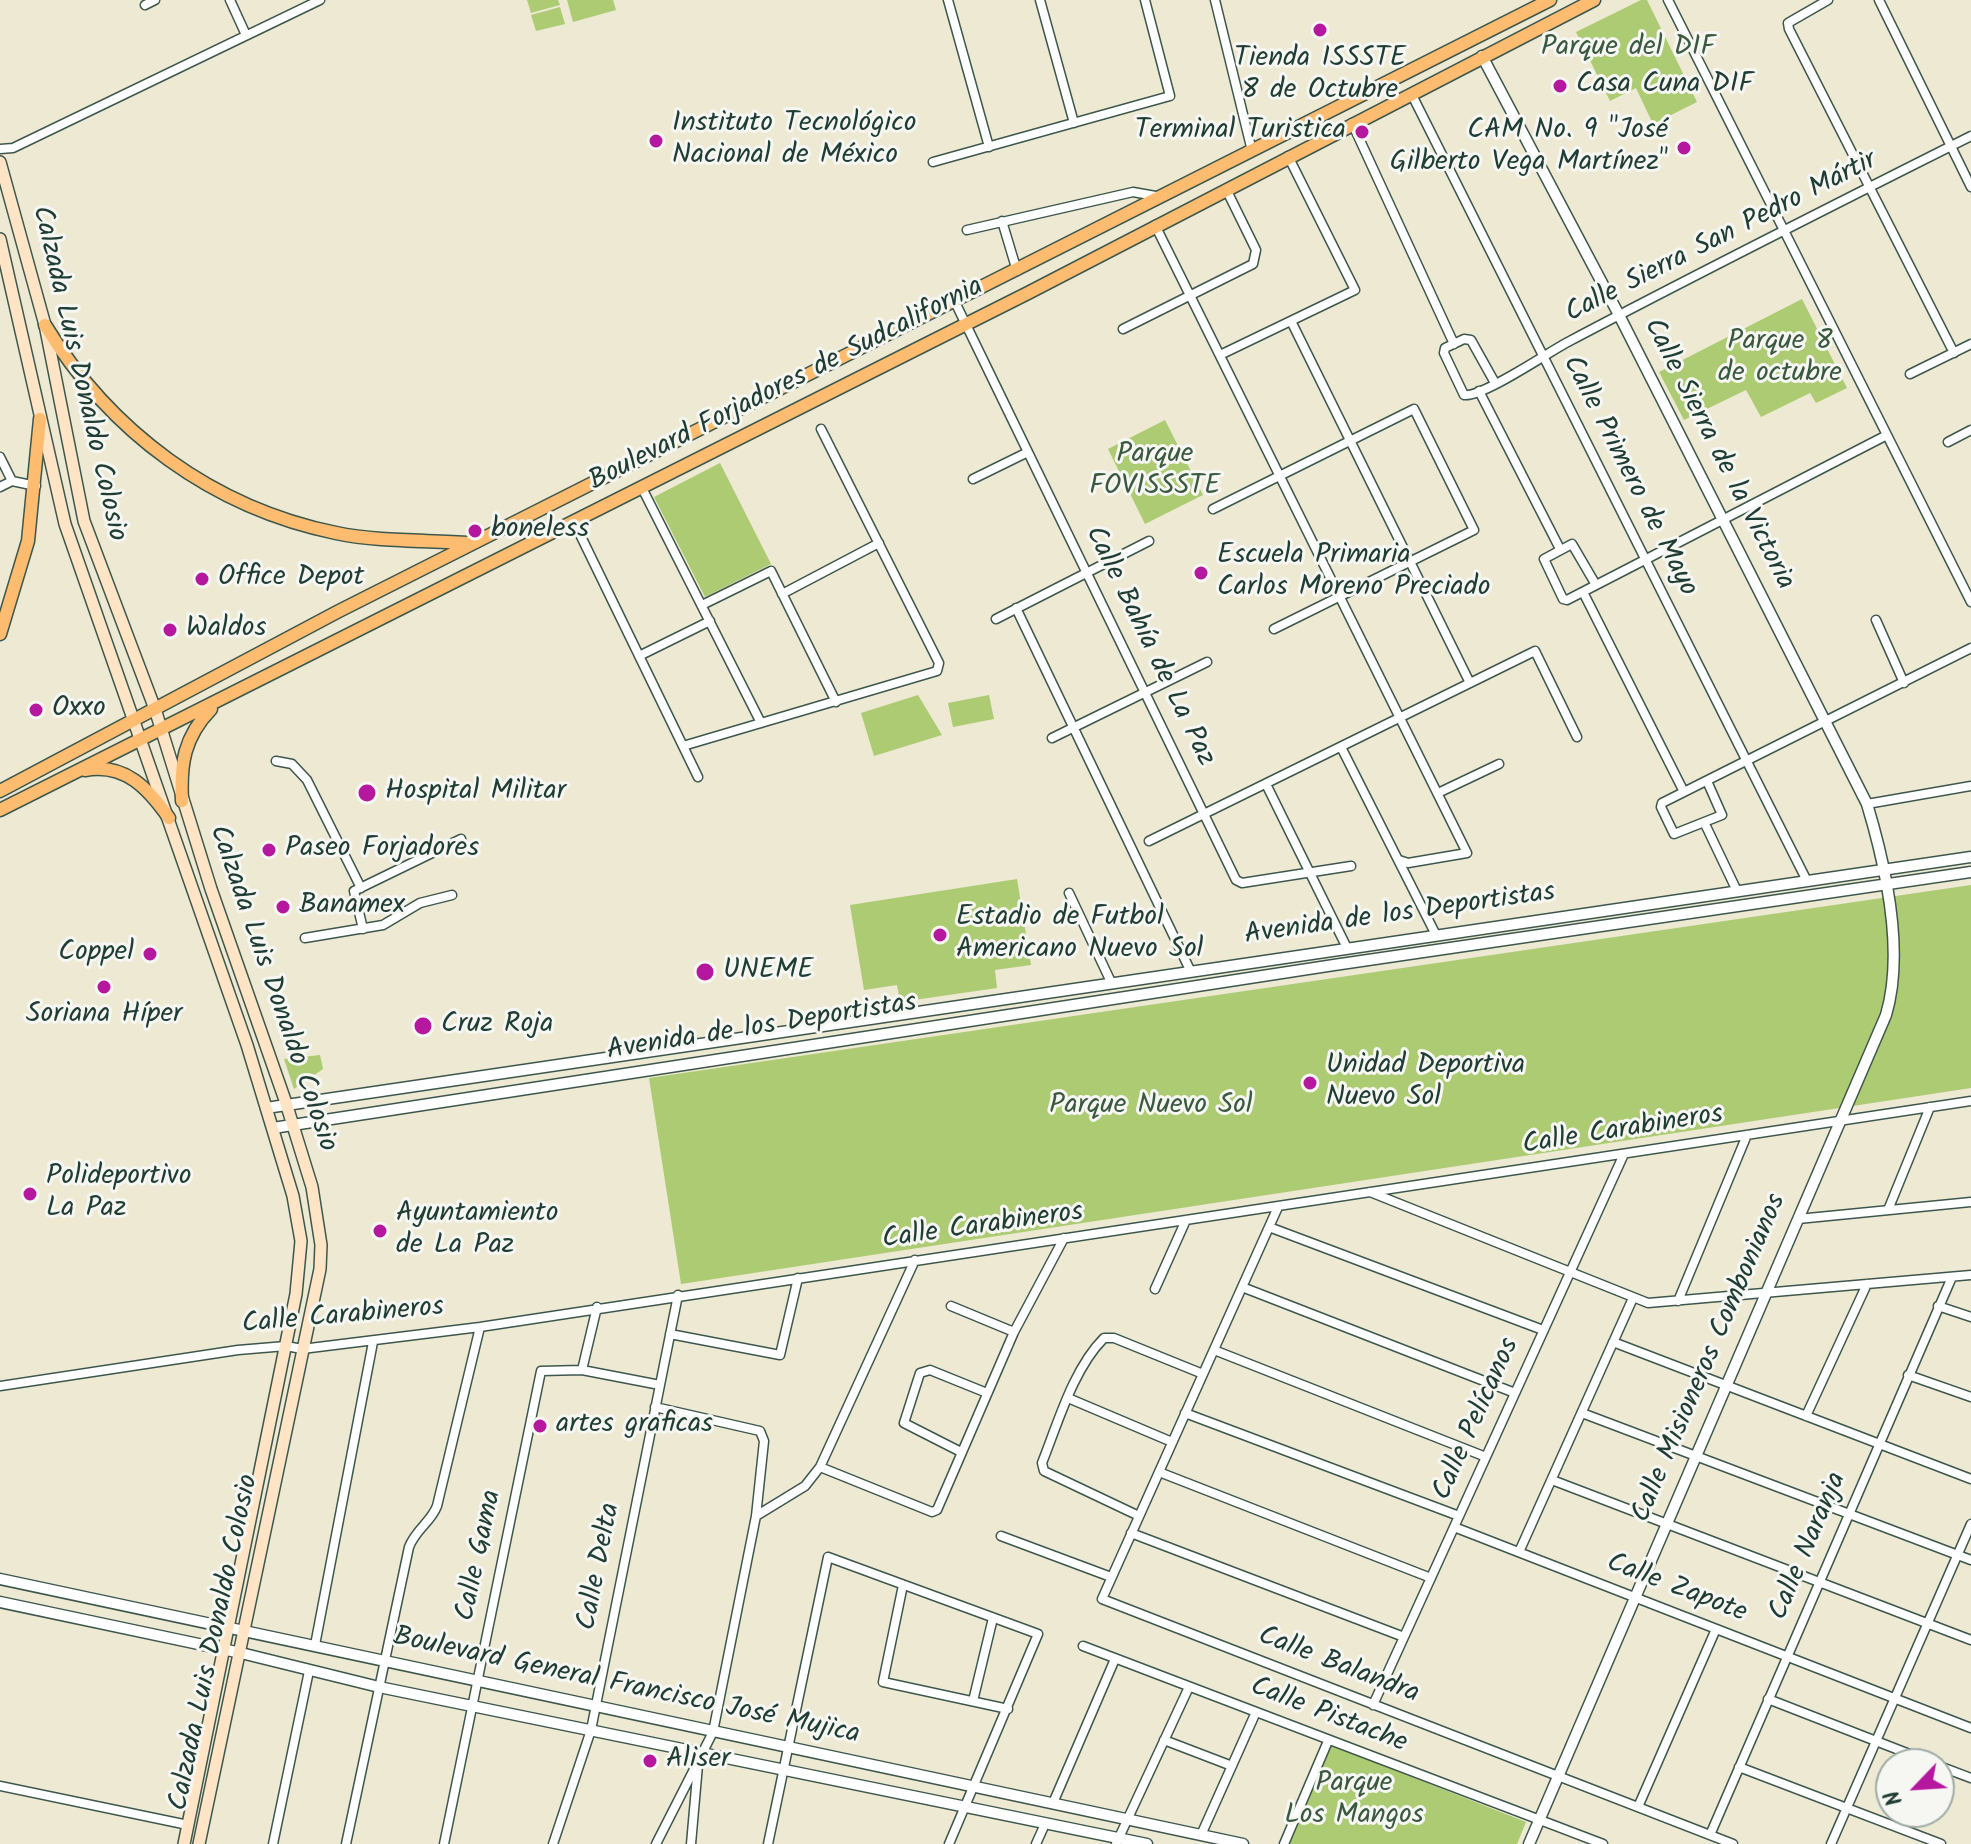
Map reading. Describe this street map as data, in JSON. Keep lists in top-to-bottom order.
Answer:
{
  "streets": {
    "main road": ["Calzada Luis Donaldo Colosio", "Boulevard Forjadores de Sudcalifornia"],
    "street": [
      "Calle Sierra San Pedro Mártir",
      "Calle Sierra de la Victoria",
      "Calle Primero de Mayo",
      "Calle Bahía de La Paz",
      "Avenida de los Deportistas",
      "Calle Carabineros",
      "Calle Misioneros Combonianos",
      "Calle Pelícanos",
      "Calle Naranja",
      "Calle Gama",
      "Calle Delta",
      "Calle Zapote",
      "Calle Balandra",
      "Boulevard General Francisco José Mujica",
      "Calle Pistache"
    ]
  },
  "crossings": [
    ["Calle Sierra San Pedro Mártir", "Calle Sierra de la Victoria"],
    ["Calle Sierra San Pedro Mártir", "Calle Primero de Mayo"],
    ["Calzada Luis Donaldo Colosio", "Boulevard Forjadores de Sudcalifornia"],
    ["Calzada Luis Donaldo Colosio", "Avenida de los Deportistas"],
    ["Calzada Luis Donaldo Colosio", "Calle Carabineros"],
    ["Calzada Luis Donaldo Colosio", "Boulevard General Francisco José Mujica"],
    ["Boulevard Forjadores de Sudcalifornia", "Calle Sierra de la Victoria"],
    ["Boulevard Forjadores de Sudcalifornia", "Calle Primero de Mayo"],
    ["Boulevard Forjadores de Sudcalifornia", "Calle Bahía de La Paz"],
    ["Calle Sierra de la Victoria", "Avenida de los Deportistas"],
    ["Calle Sierra de la Victoria", "Calle Misioneros Combonianos"],
    ["Calle Primero de Mayo", "Avenida de los Deportistas"],
    ["Avenida de los Deportistas", "Calle Misioneros Combonianos"],
    ["Calle Carabineros", "Calle Misioneros Combonianos"],
    ["Calle Carabineros", "Calle Pelícanos"],
    ["Calle Carabineros", "Calle Delta"],
    ["Calle Misioneros Combonianos", "Calle Zapote"],
    ["Calle Misioneros Combonianos", "Calle Balandra"],
    ["Calle Misioneros Combonianos", "Calle Pistache"],
    ["Calle Pelícanos", "Calle Zapote"],
    ["Calle Pelícanos", "Calle Balandra"],
    ["Calle Naranja", "Calle Zapote"],
    ["Calle Naranja", "Calle Balandra"],
    ["Calle Gama", "Boulevard General Francisco José Mujica"],
    ["Calle Delta", "Boulevard General Francisco José Mujica"]
  ],
  "parks": [
    "Parque del DIF",
    "Parque 8 de octubre",
    "Parque FOVISSSTE",
    "Parque Nuevo Sol",
    "Parque Los Mangos"
  ],
  "places": [
    "Tienda ISSSTE 8 de Octubre",
    "Casa Cuna DIF",
    "Terminal Turistica",
    "Instituto Tecnológico Nacional de México",
    "CAM No. 9 \"José Gilberto Vega Martínez\"",
    "boneless",
    "Escuela Primaria Carlos Moreno Preciado",
    "Office Depot",
    "Waldos",
    "Oxxo",
    "Hospital Militar",
    "Paseo Forjadores",
    "Banamex",
    "Estadio de Futbol Americano Nuevo Sol",
    "Coppel",
    "UNEME",
    "Soriana Híper",
    "Cruz Roja",
    "Unidad Deportiva Nuevo Sol",
    "Polideportivo La Paz",
    "Ayuntamiento de La Paz",
    "artes graficas",
    "Aliser"
  ],
  "north": "bottom left"
}
